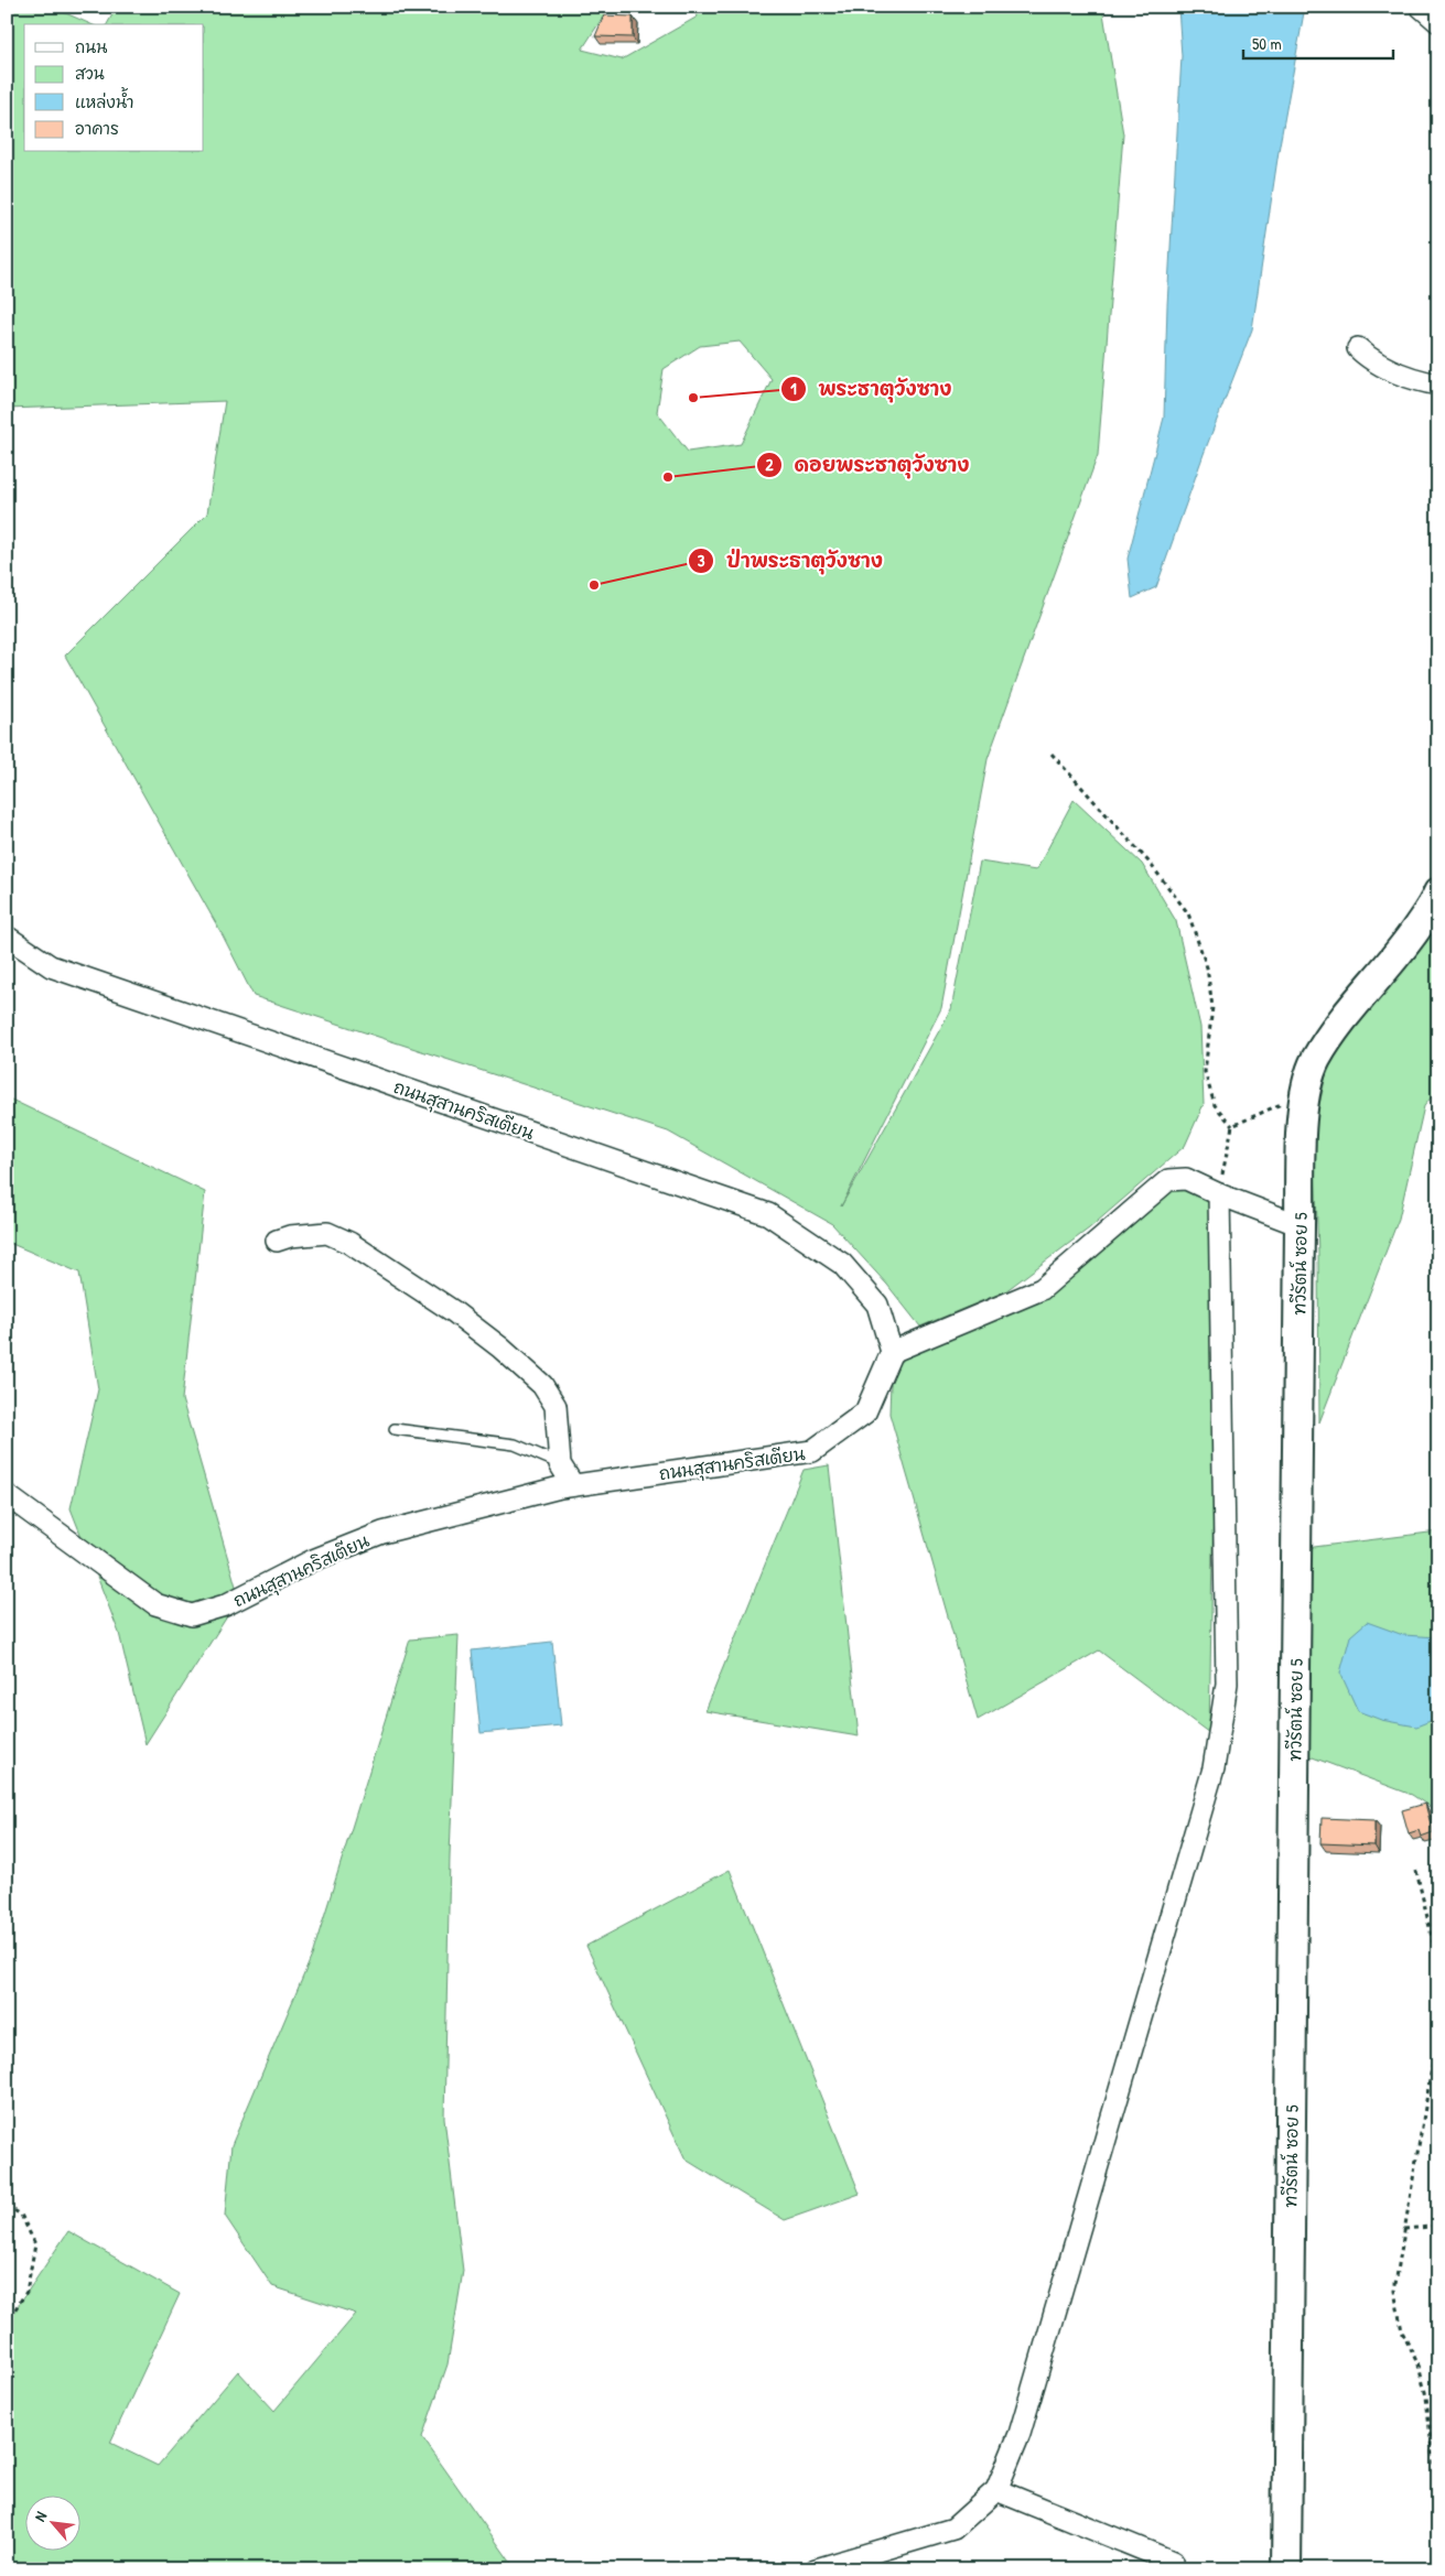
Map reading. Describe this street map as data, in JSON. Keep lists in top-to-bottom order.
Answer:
{
  "streets": {
    "street": ["ถนนสุสานคริสเตียน", "ทวีรัตน์ ซอย 5"]
  },
  "places": ["พระธาตุวังซาง", "ดอยพระธาตุวังซาง", "ป่าพระธาตุวังซาง"],
  "legend": [
    "ถนน",
    "สวน",
    "แหล่งน้ำ",
    "อาคาร"
  ],
  "scale_bar": "50 m",
  "north": "top left"
}
